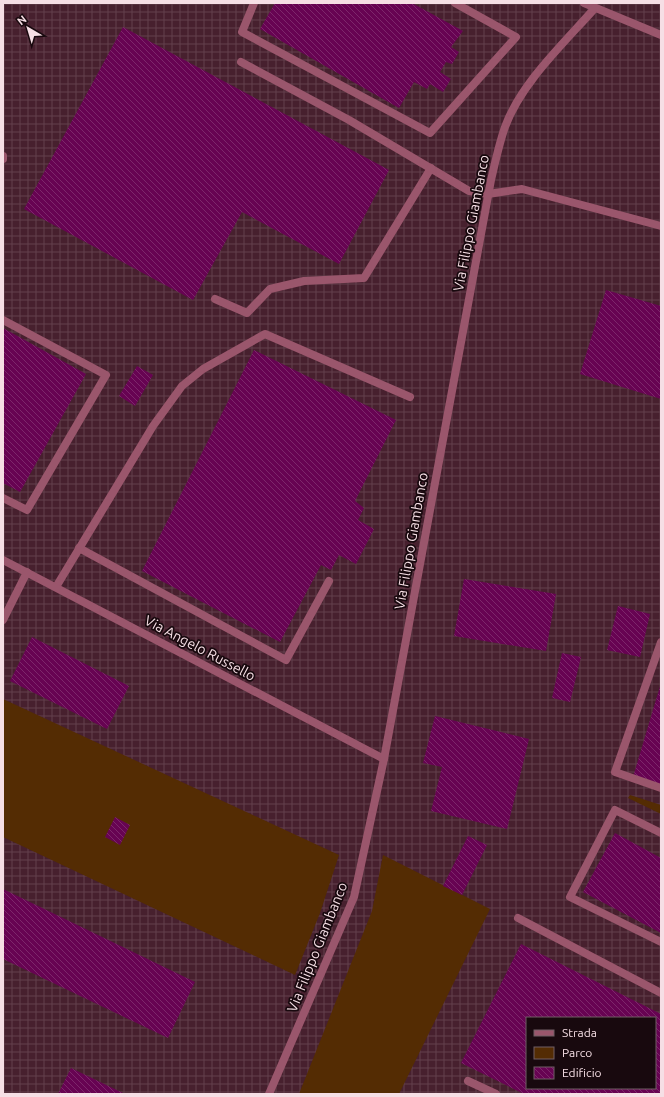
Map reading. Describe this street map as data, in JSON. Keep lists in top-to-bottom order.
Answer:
{
  "streets": {
    "street": ["Via Filippo Giambanco", "Via Angelo Russello"]
  },
  "crossings": [
    ["Via Filippo Giambanco", "Via Angelo Russello"]
  ],
  "legend": ["Strada", "Parco", "Edificio"],
  "north": "top left"
}
